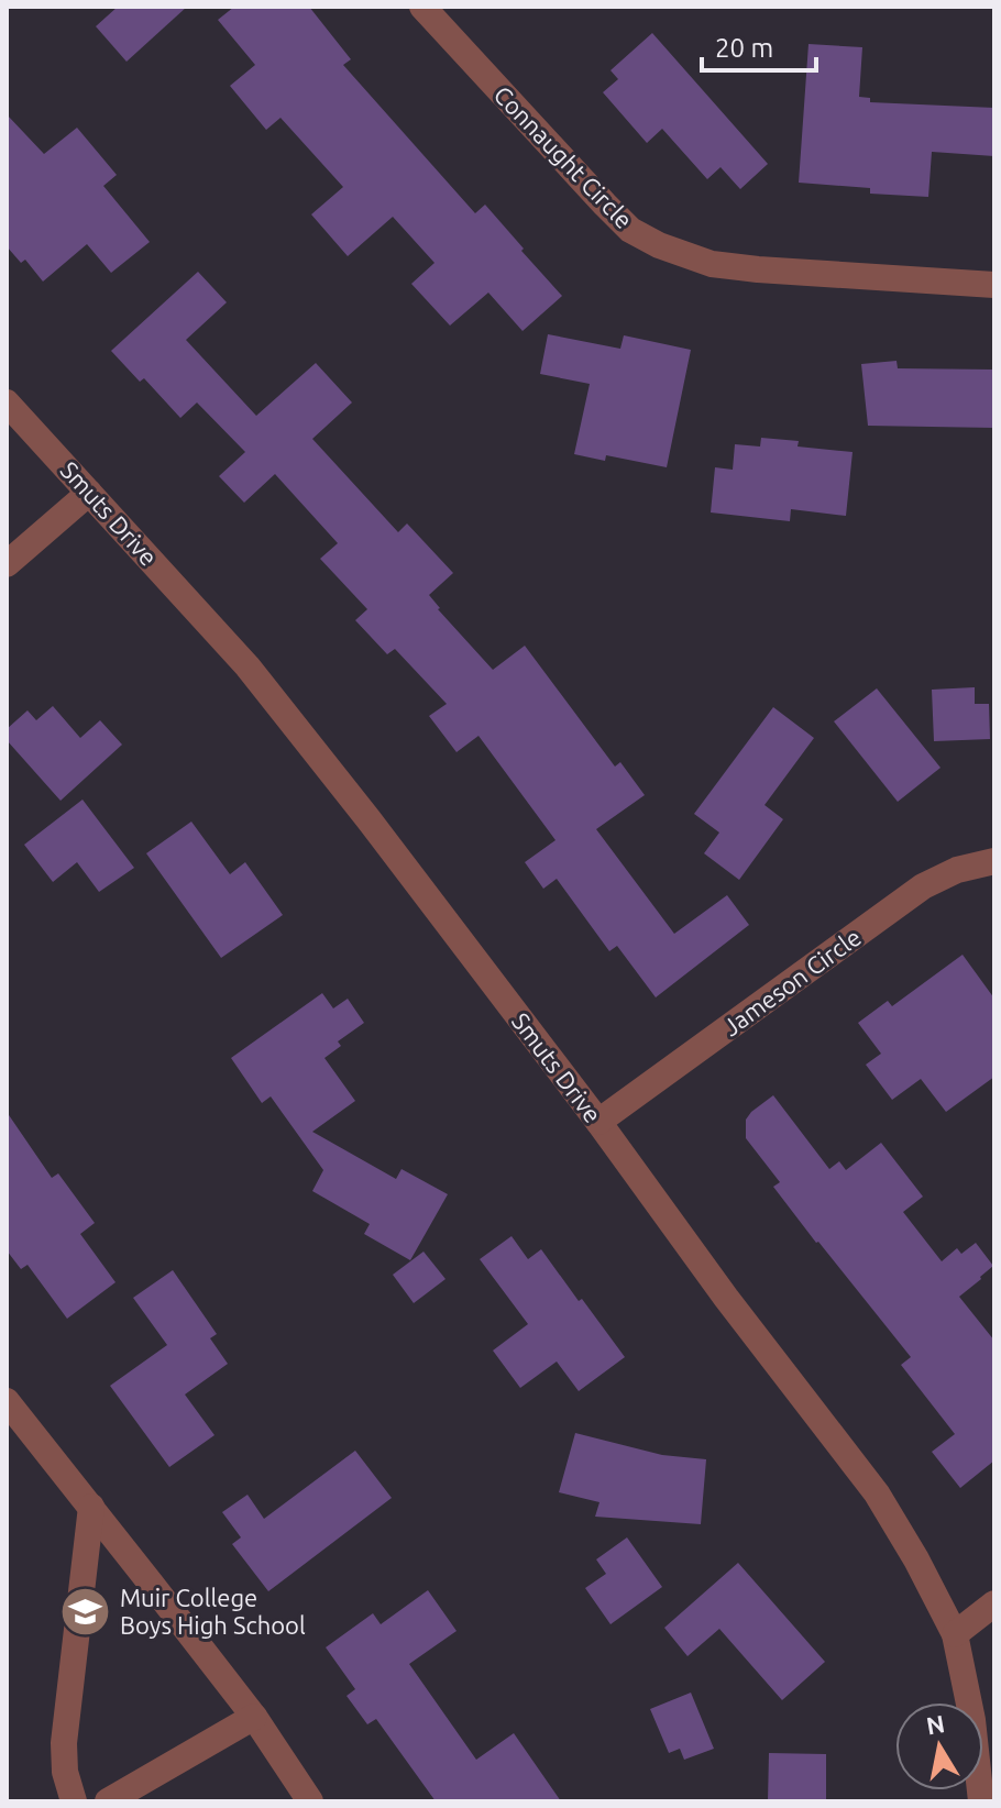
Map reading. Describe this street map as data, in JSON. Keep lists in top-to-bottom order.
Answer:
{
  "streets": {
    "street": ["Connaught Circle", "Smuts Drive", "Jameson Circle"]
  },
  "crossings": [
    ["Smuts Drive", "Jameson Circle"]
  ],
  "places": {
    "school or university": ["Muir College Boys High School"]
  },
  "scale_bar": "20 m",
  "north": "top"
}
